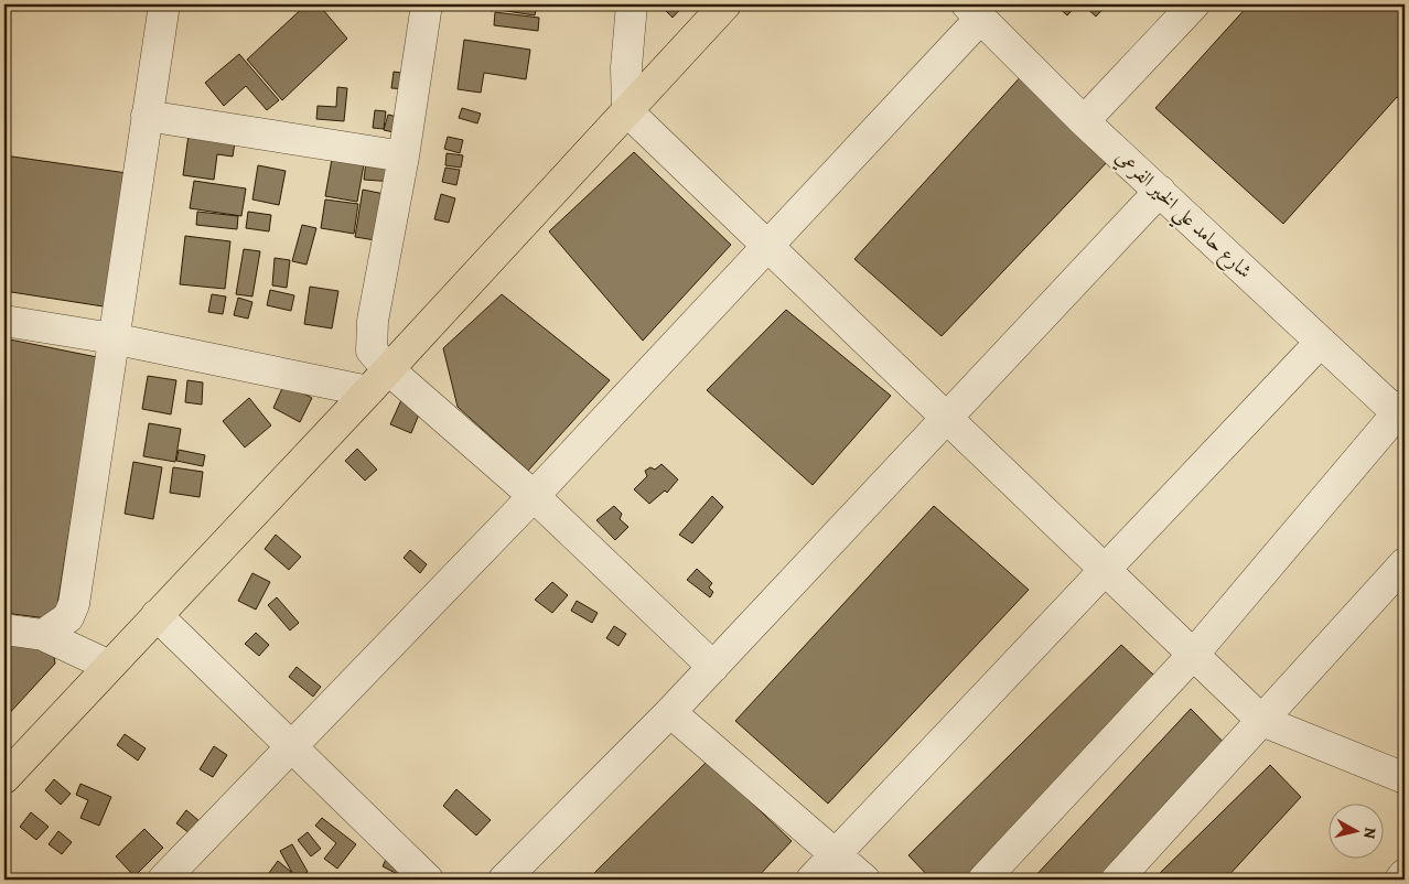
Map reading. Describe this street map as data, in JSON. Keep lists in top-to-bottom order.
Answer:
{
  "streets": {
    "street": ["شارع حامد علي الخير الفرعي"]
  },
  "north": "right"
}
